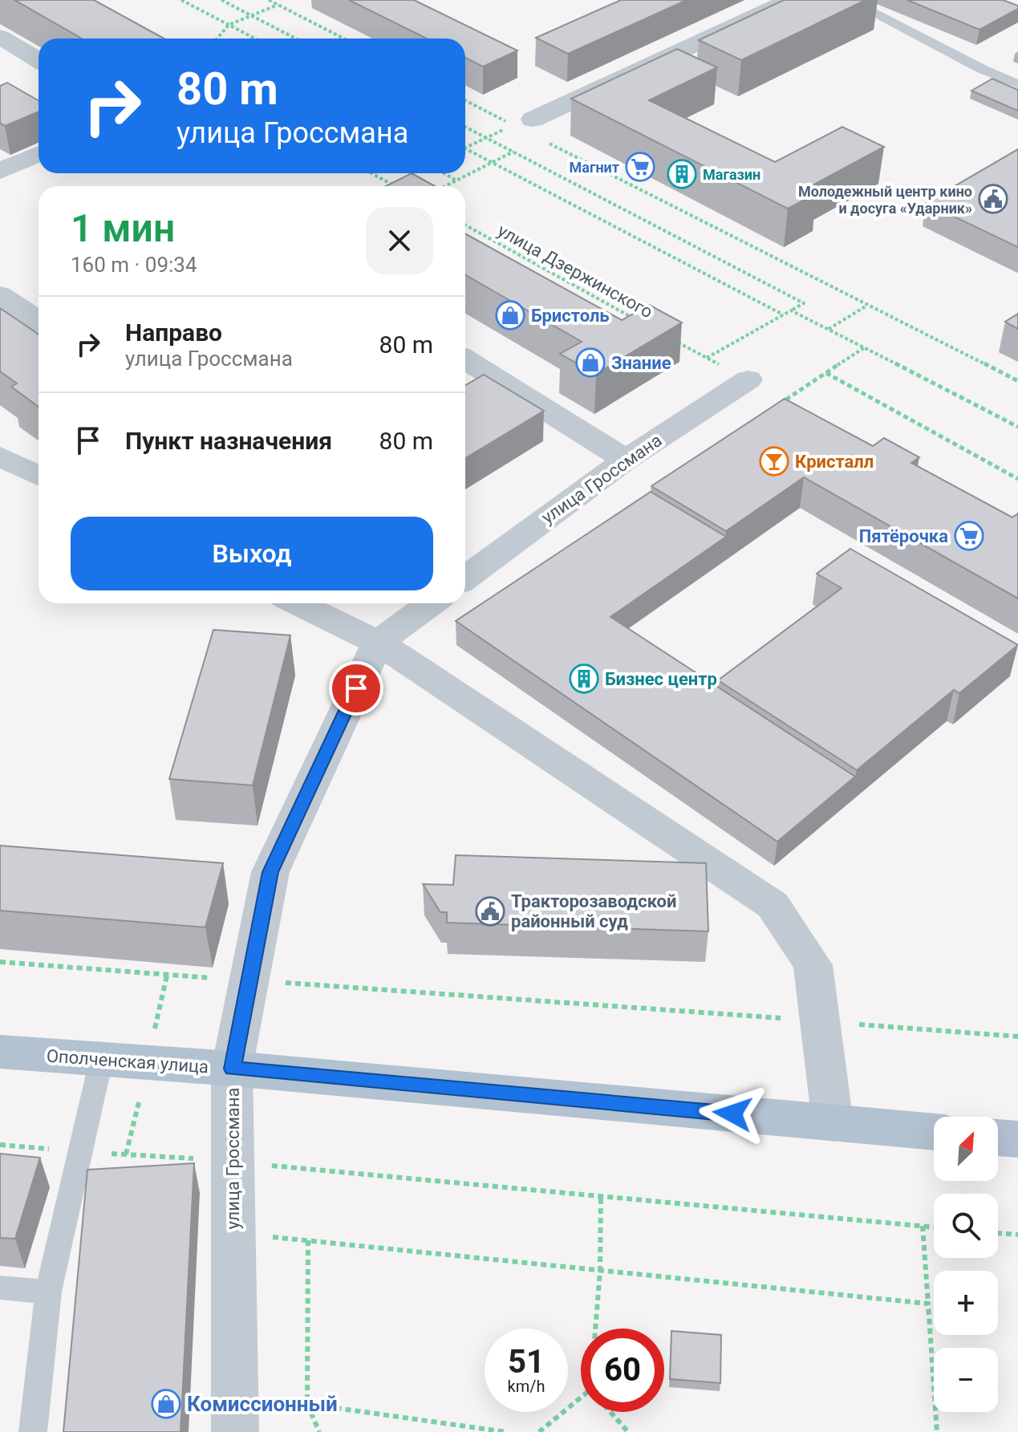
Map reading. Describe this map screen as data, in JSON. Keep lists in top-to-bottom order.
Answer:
{
  "streets": {
    "main road": ["Ополченская улица"],
    "street": ["улица Гроссмана"],
    "path": ["улица Дзержинского"]
  },
  "crossings": [
    ["улица Гроссмана", "Ополченская улица"]
  ],
  "places": {
    "supermarket": ["Магнит", "Пятёрочка"],
    "building": ["Магазин", "Бизнес центр"],
    "public building": ["Молодежный центр кино и досуга «Ударник»", "Тракторозаводской районный суд"],
    "shop": ["Бристоль", "Знание", "Комиссионный"],
    "bar": ["Кристалл"]
  },
  "north": "top right",
  "page": {
    "turn": ["80 m", "улица Гроссмана"],
    "heading": ["1 мин", "160 m · 09:34"],
    "list": [
      {
        "name": "Направо",
        "note": "улица Гроссмана",
        "value": "80 m"
      },
      {
        "name": "Пункт назначения",
        "value": "80 m"
      }
    ],
    "buttons": "Выход",
    "map_buttons": ["+", "−"],
    "speed": "51 km/h",
    "limit": "60"
  }
}
